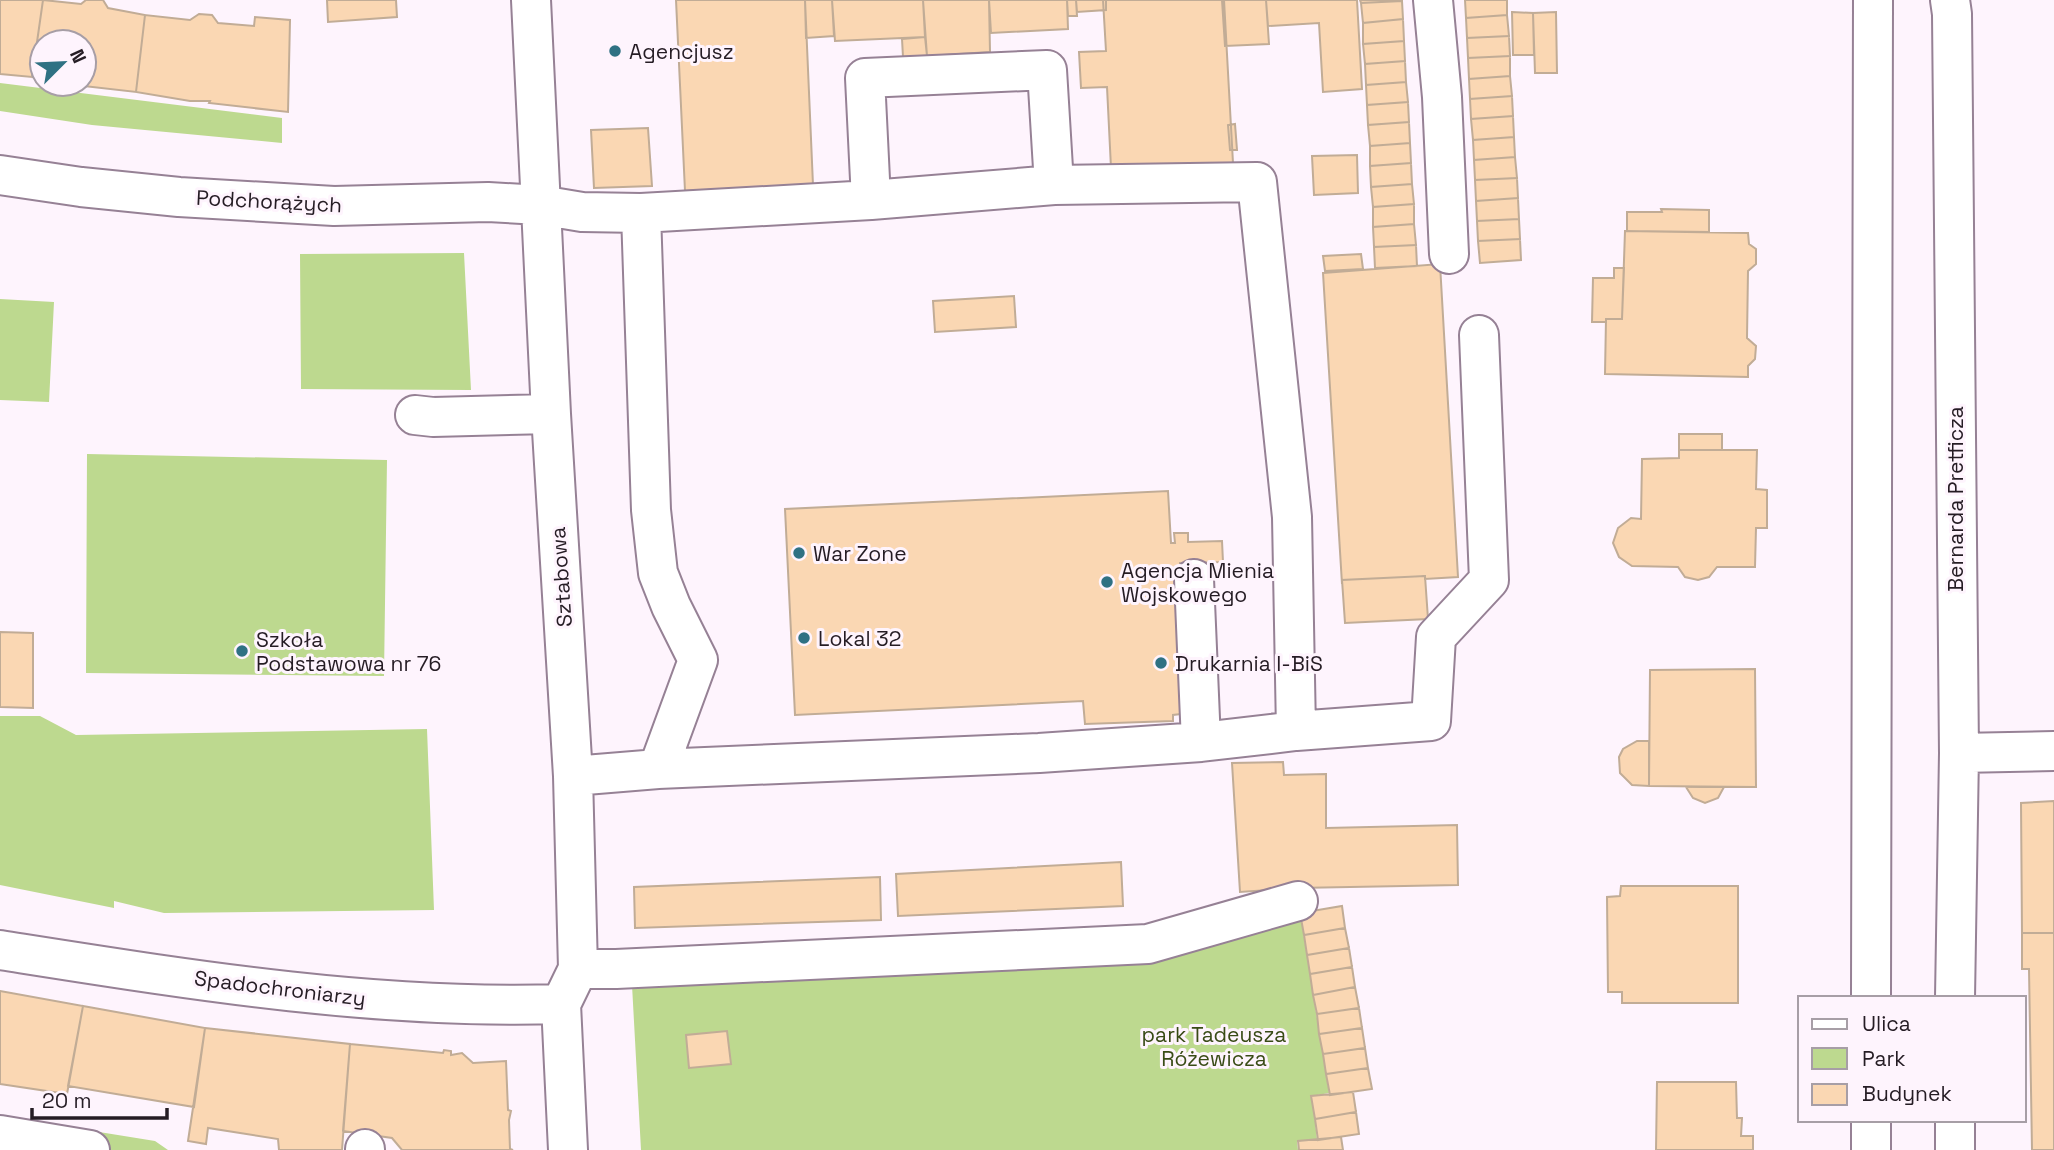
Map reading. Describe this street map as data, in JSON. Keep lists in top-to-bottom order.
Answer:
{
  "streets": {
    "street": [
      "Podchorążych",
      "Bernarda Pretficza",
      "Sztabowa",
      "Spadochroniarzy"
    ]
  },
  "crossings": [
    ["Podchorążych", "Sztabowa"],
    ["Sztabowa", "Spadochroniarzy"]
  ],
  "parks": ["park Tadeusza Różewicza"],
  "places": [
    "Agencjusz",
    "War Zone",
    "Agencja Mienia Wojskowego",
    "Lokal 32",
    "Szkoła Podstawowa nr 76",
    "Drukarnia I-BiS"
  ],
  "legend": ["Ulica", "Park", "Budynek"],
  "scale_bar": "20 m",
  "north": "top right"
}
